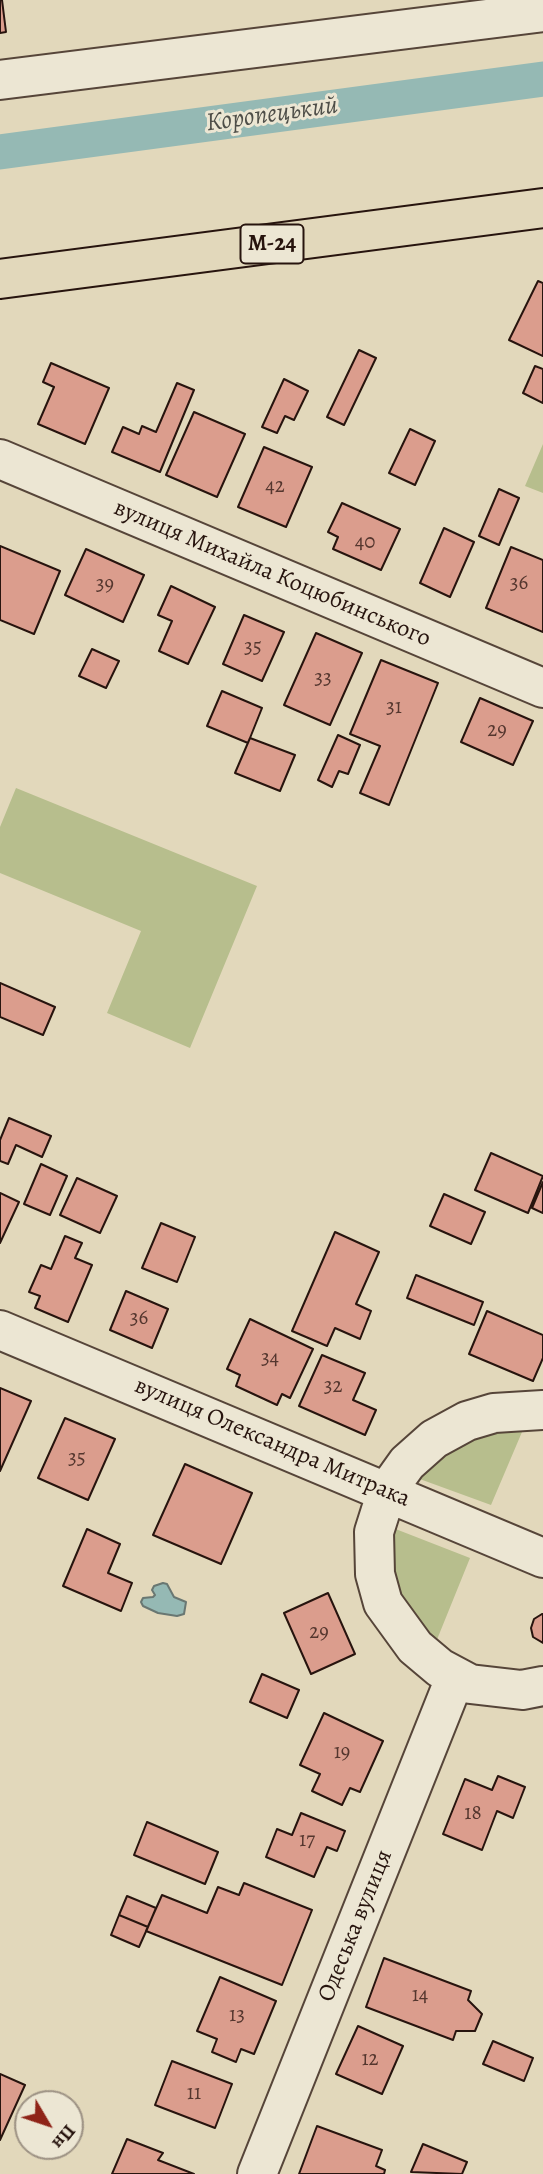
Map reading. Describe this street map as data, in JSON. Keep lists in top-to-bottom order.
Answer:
{
  "streets": {
    "highway": ["М-24"],
    "street": ["вулиця Михайла Коцюбинського", "вулиця Олександра Митрака", "Одеська вулиця"]
  },
  "water": ["Коропецький"],
  "house_numbers": [
    "42",
    "40",
    "36",
    "39",
    "35",
    "33",
    "31",
    "29",
    "36",
    "34",
    "32",
    "35",
    "29",
    "19",
    "18",
    "17",
    "14",
    "13",
    "12",
    "11"
  ],
  "north": "bottom right"
}
